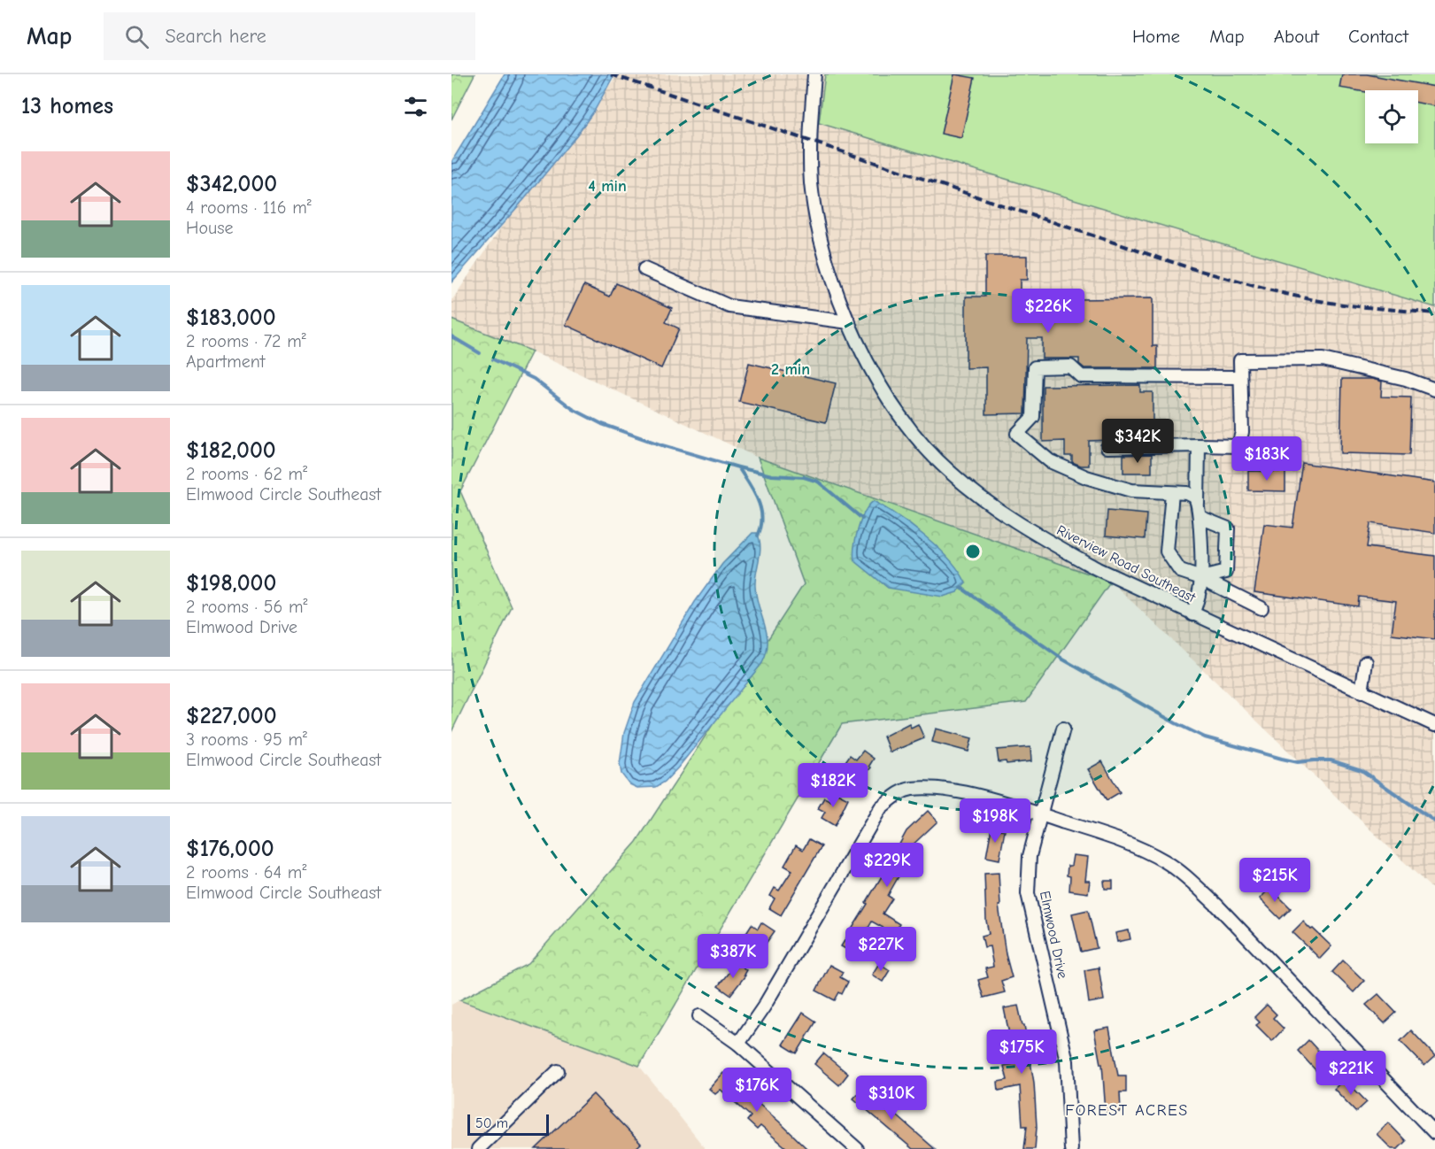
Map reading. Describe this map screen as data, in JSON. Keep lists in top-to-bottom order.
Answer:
{
  "streets": {
    "street": ["Riverview Road Southeast", "Elmwood Drive"]
  },
  "districts": ["FOREST ACRES"],
  "scale_bar": "50 m",
  "page": {
    "header": "Map",
    "search": "Search here",
    "nav": [
      "Home",
      "Map",
      "About",
      "Contact"
    ],
    "heading": "13 homes",
    "list": [
      {
        "name": "$342,000",
        "note": "4 rooms · 116 m² · House"
      },
      {
        "name": "$183,000",
        "note": "2 rooms · 72 m² · Apartment"
      },
      {
        "name": "$182,000",
        "note": "2 rooms · 62 m² · Elmwood Circle Southeast"
      },
      {
        "name": "$198,000",
        "note": "2 rooms · 56 m² · Elmwood Drive"
      },
      {
        "name": "$227,000",
        "note": "3 rooms · 95 m² · Elmwood Circle Southeast"
      },
      {
        "name": "$176,000",
        "note": "2 rooms · 64 m² · Elmwood Circle Southeast"
      }
    ],
    "price": [
      "$226K",
      "$342K",
      "$183K",
      "$182K",
      "$198K",
      "$229K",
      "$215K",
      "$227K",
      "$387K",
      "$175K",
      "$221K",
      "$176K",
      "$310K"
    ],
    "scale": "50 m"
  },
  "rings": ["4 min", "2 min"]
}
